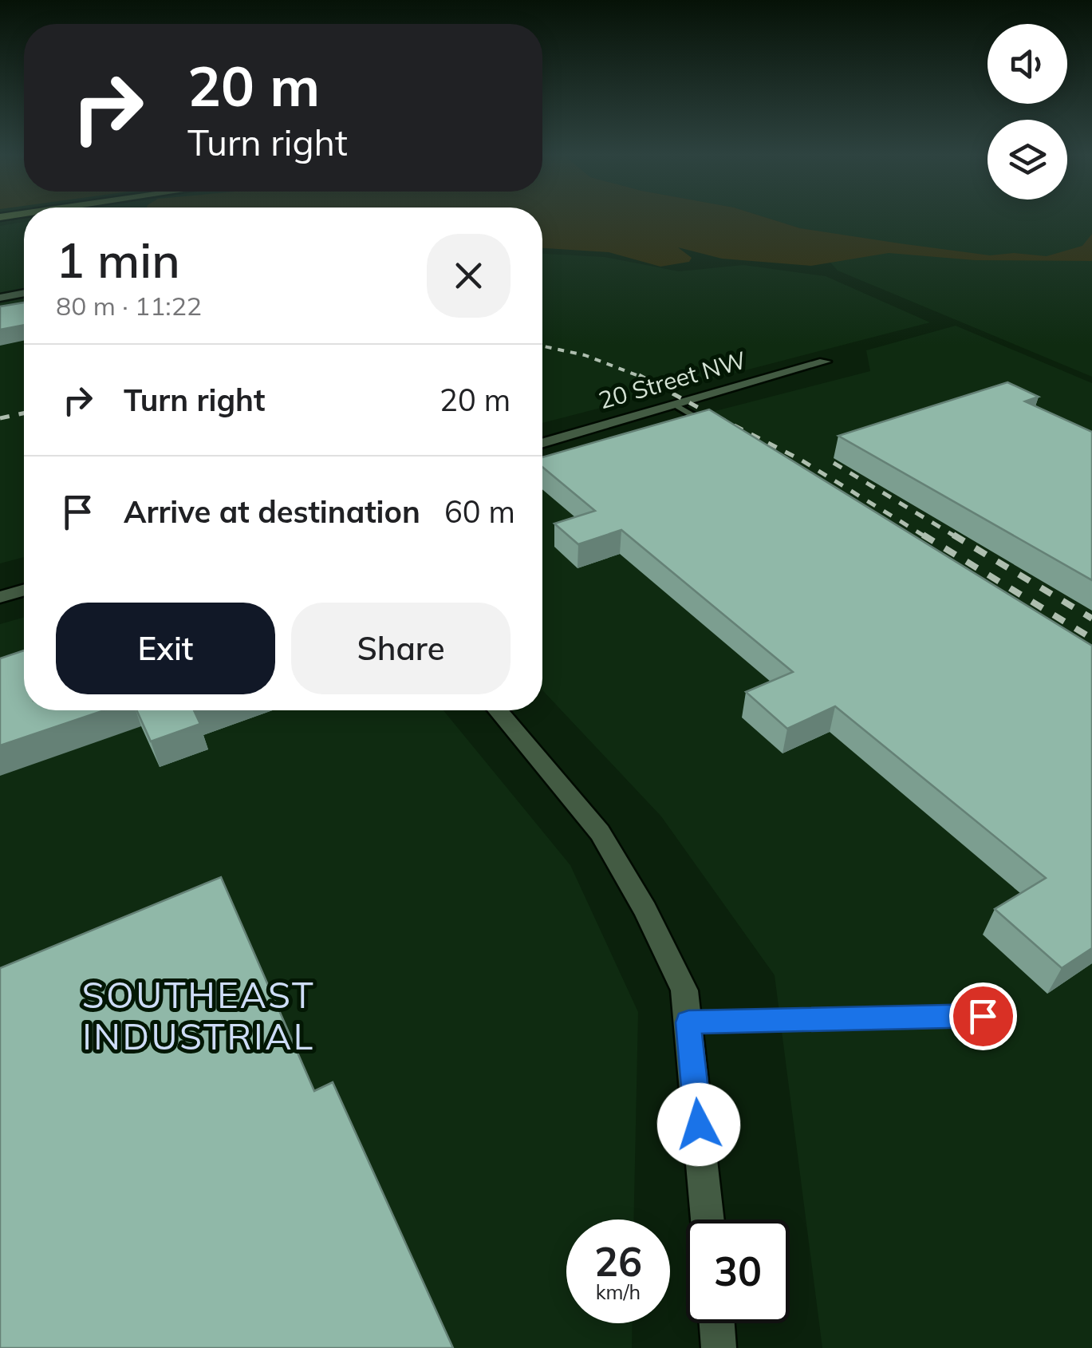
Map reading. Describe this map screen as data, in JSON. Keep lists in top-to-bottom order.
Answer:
{
  "streets": {
    "street": ["20 Street NW"]
  },
  "districts": ["SOUTHEAST INDUSTRIAL"],
  "page": {
    "turn": ["20 m", "Turn right"],
    "heading": ["1 min", "80 m · 11:22"],
    "list": [
      {
        "name": "Turn right",
        "value": "20 m"
      },
      {
        "name": "Arrive at destination",
        "value": "60 m"
      }
    ],
    "buttons": ["Exit", "Share"],
    "speed": "26 km/h",
    "limit": "30"
  }
}
